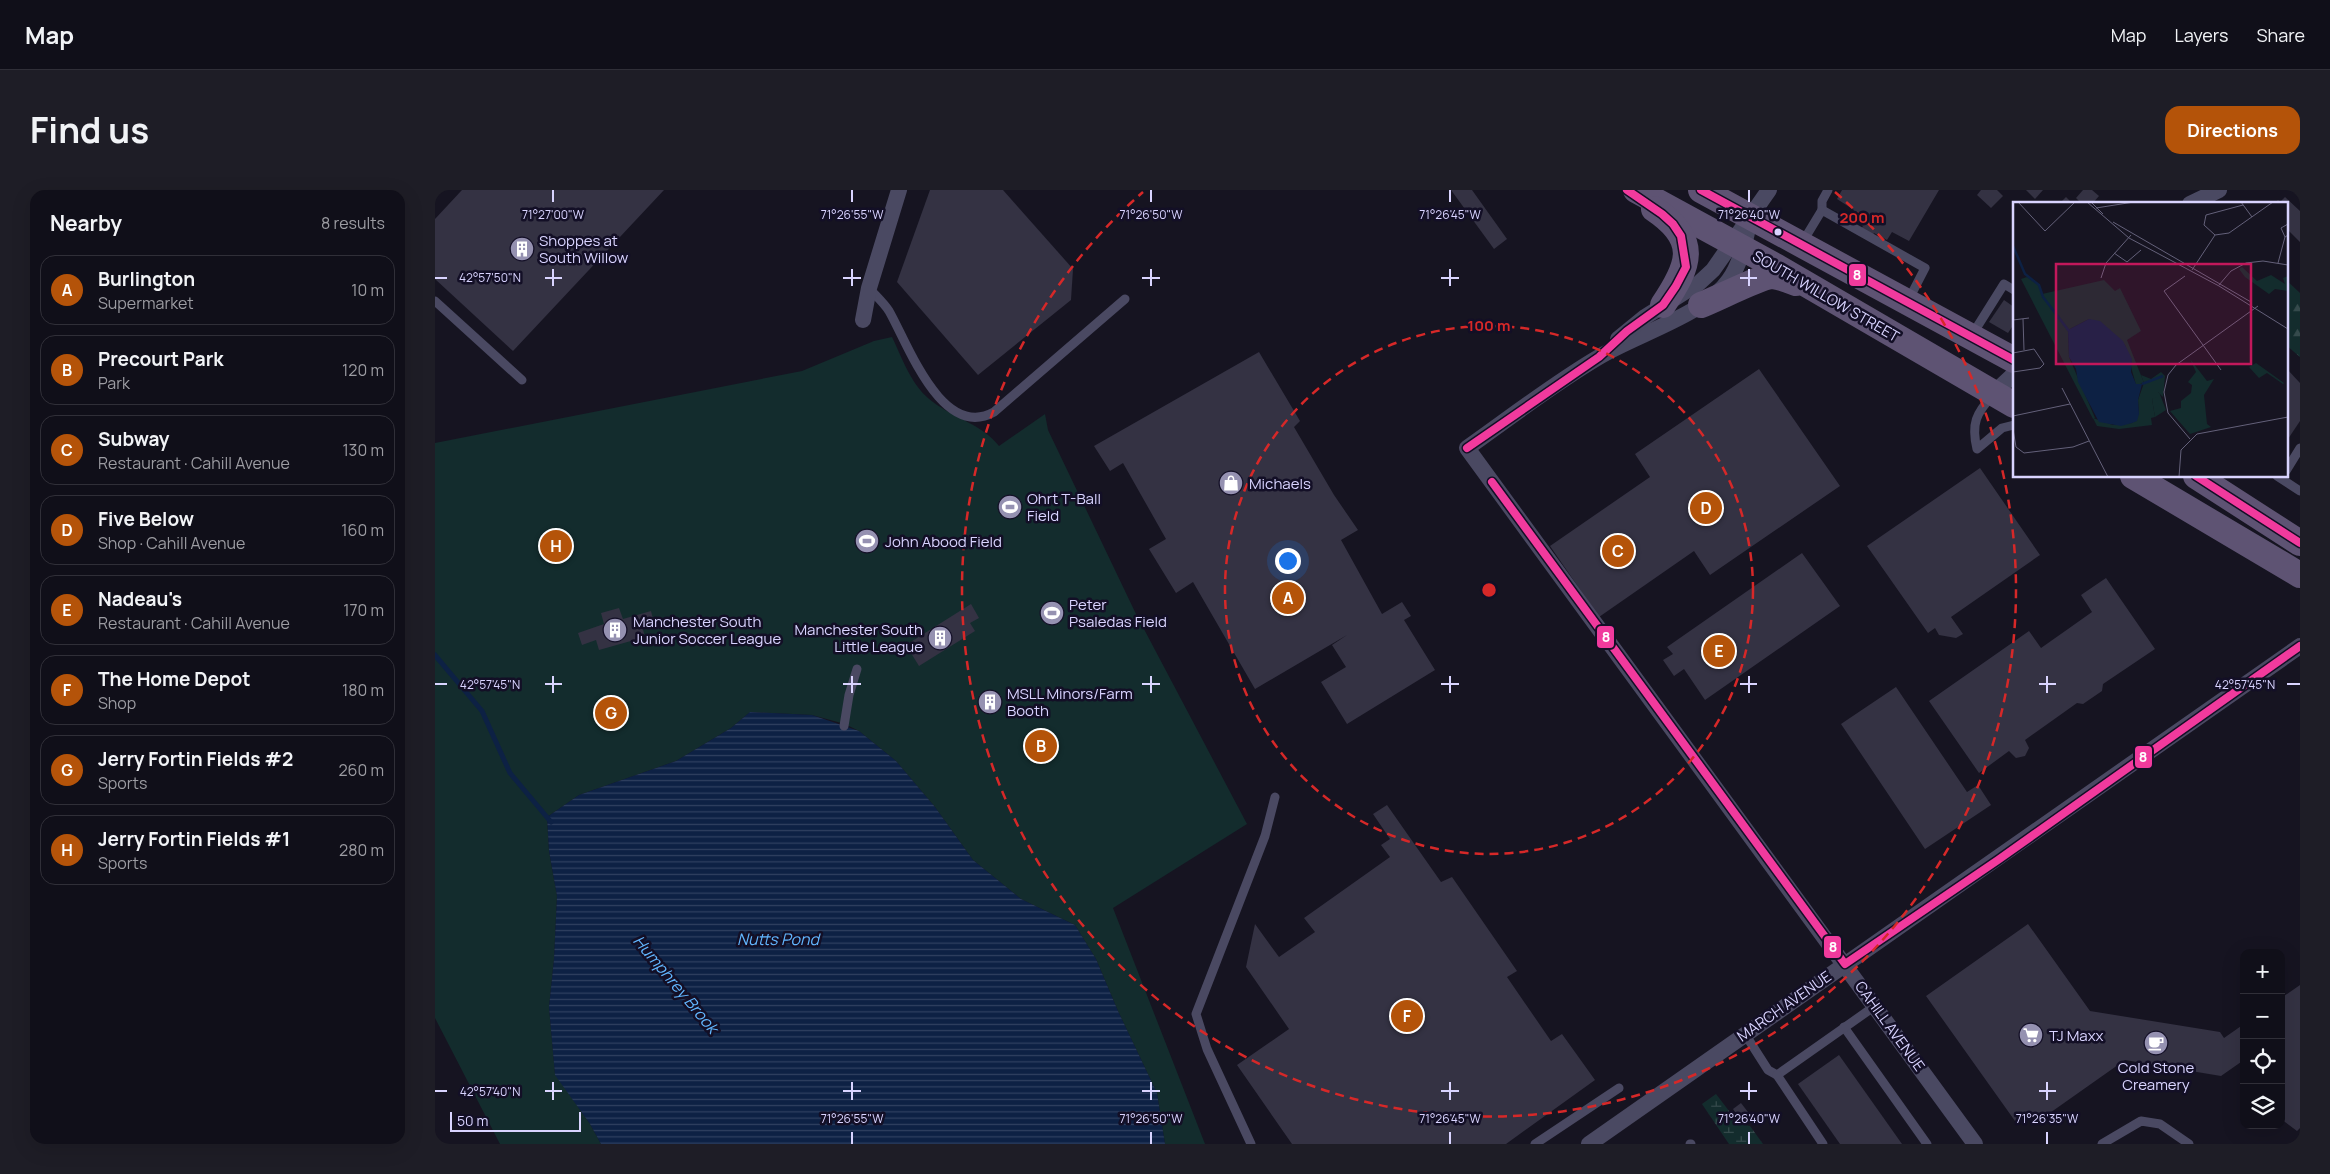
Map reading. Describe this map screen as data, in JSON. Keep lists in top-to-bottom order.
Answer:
{
  "streets": {
    "main road": ["SOUTH WILLOW STREET"],
    "street": ["MARCH AVENUE", "CAHILL AVENUE"]
  },
  "crossings": [
    ["MARCH AVENUE", "CAHILL AVENUE"]
  ],
  "water": ["Nutts Pond", "Humphrey Brook"],
  "places": {
    "building": [
      "Shoppes at South Willow",
      "Manchester South Junior Soccer League",
      "Manchester South Little League",
      "MSLL Minors/Farm Booth"
    ],
    "shop": ["Michaels"],
    "sports": ["Ohrt T-Ball Field", "John Abood Field", "Peter Psaledas Field"],
    "supermarket": ["TJ Maxx"],
    "cafe": ["Cold Stone Creamery"]
  },
  "lines": ["transit line 8"],
  "scale_bar": "50 m",
  "page": {
    "header": "Map",
    "nav": ["Map", "Layers", "Share"],
    "title": "Find us",
    "buttons": "Directions",
    "heading": ["Nearby", "8 results"],
    "list": [
      {
        "mark": "A",
        "name": "Burlington",
        "note": "Supermarket",
        "value": "10 m"
      },
      {
        "mark": "B",
        "name": "Precourt Park",
        "note": "Park",
        "value": "120 m"
      },
      {
        "mark": "C",
        "name": "Subway",
        "note": "Restaurant · Cahill Avenue",
        "value": "130 m"
      },
      {
        "mark": "D",
        "name": "Five Below",
        "note": "Shop · Cahill Avenue",
        "value": "160 m"
      },
      {
        "mark": "E",
        "name": "Nadeau's",
        "note": "Restaurant · Cahill Avenue",
        "value": "170 m"
      },
      {
        "mark": "F",
        "name": "The Home Depot",
        "note": "Shop",
        "value": "180 m"
      },
      {
        "mark": "G",
        "name": "Jerry Fortin Fields #2",
        "note": "Sports",
        "value": "260 m"
      },
      {
        "mark": "H",
        "name": "Jerry Fortin Fields #1",
        "note": "Sports",
        "value": "280 m"
      }
    ],
    "pins": [
      "D",
      "H",
      "C",
      "A",
      "E",
      "G",
      "B",
      "F"
    ],
    "map_buttons": ["+", "−"],
    "scale": "50 m"
  },
  "coordinates": [
    "71°27'00\"W",
    "71°26'55\"W",
    "71°26'50\"W",
    "71°26'45\"W",
    "71°26'40\"W",
    "42°57'50\"N",
    "42°57'45\"N",
    "42°57'40\"N",
    "71°26'35\"W"
  ],
  "rings": ["200 m", "100 m"]
}
